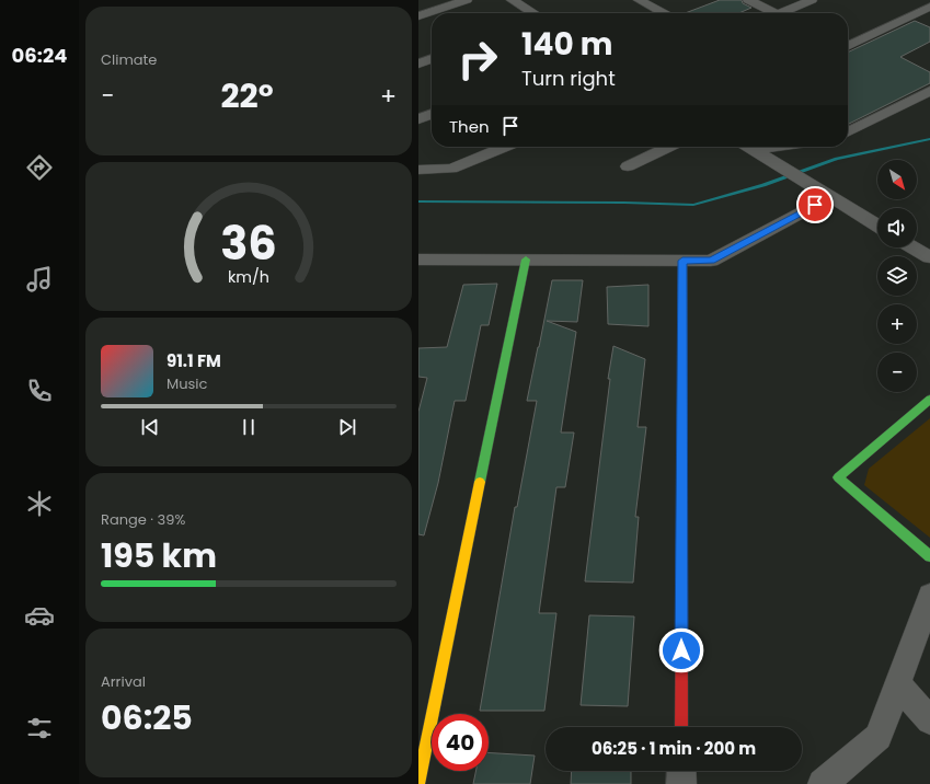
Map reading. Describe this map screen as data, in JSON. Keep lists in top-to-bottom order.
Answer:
{
  "north": "bottom right",
  "page": {
    "tabs": "06:24",
    "tile": [
      "Climate",
      ["Range · 39%", "195 km"],
      ["Arrival", "06:25"]
    ],
    "turn": ["140 m", "Turn right"],
    "heat": ["−", "22°", "+"],
    "then": "Then",
    "map_buttons": ["+", "−"],
    "song": ["91.1 FM", "Music"],
    "limit": "40",
    "trip": "06:25 · 1 min · 200 m",
    "gauge": ["36", "km/h"]
  }
}
